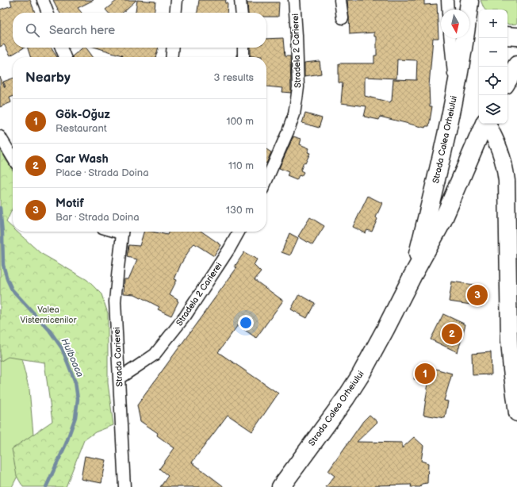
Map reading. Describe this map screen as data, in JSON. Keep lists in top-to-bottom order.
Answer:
{
  "streets": {
    "main road": ["Strada Calea Orheiului"],
    "street": ["Stradela 2 Carierei", "Strada Carierei"]
  },
  "crossings": [
    ["Stradela 2 Carierei", "Strada Carierei"]
  ],
  "water": ["Hulboaca"],
  "parks": ["Valea Visternicenilor"],
  "north": "bottom",
  "page": {
    "map_buttons": ["+", "−"],
    "search": "Search here",
    "heading": ["Nearby", "3 results"],
    "list": [
      {
        "mark": "1",
        "name": "Gök-Oğuz",
        "note": "Restaurant",
        "value": "100 m"
      },
      {
        "mark": "2",
        "name": "Car Wash",
        "note": "Place · Strada Doina",
        "value": "110 m"
      },
      {
        "mark": "3",
        "name": "Motif",
        "note": "Bar · Strada Doina",
        "value": "130 m"
      }
    ],
    "pins": ["3", "2", "1"]
  }
}
